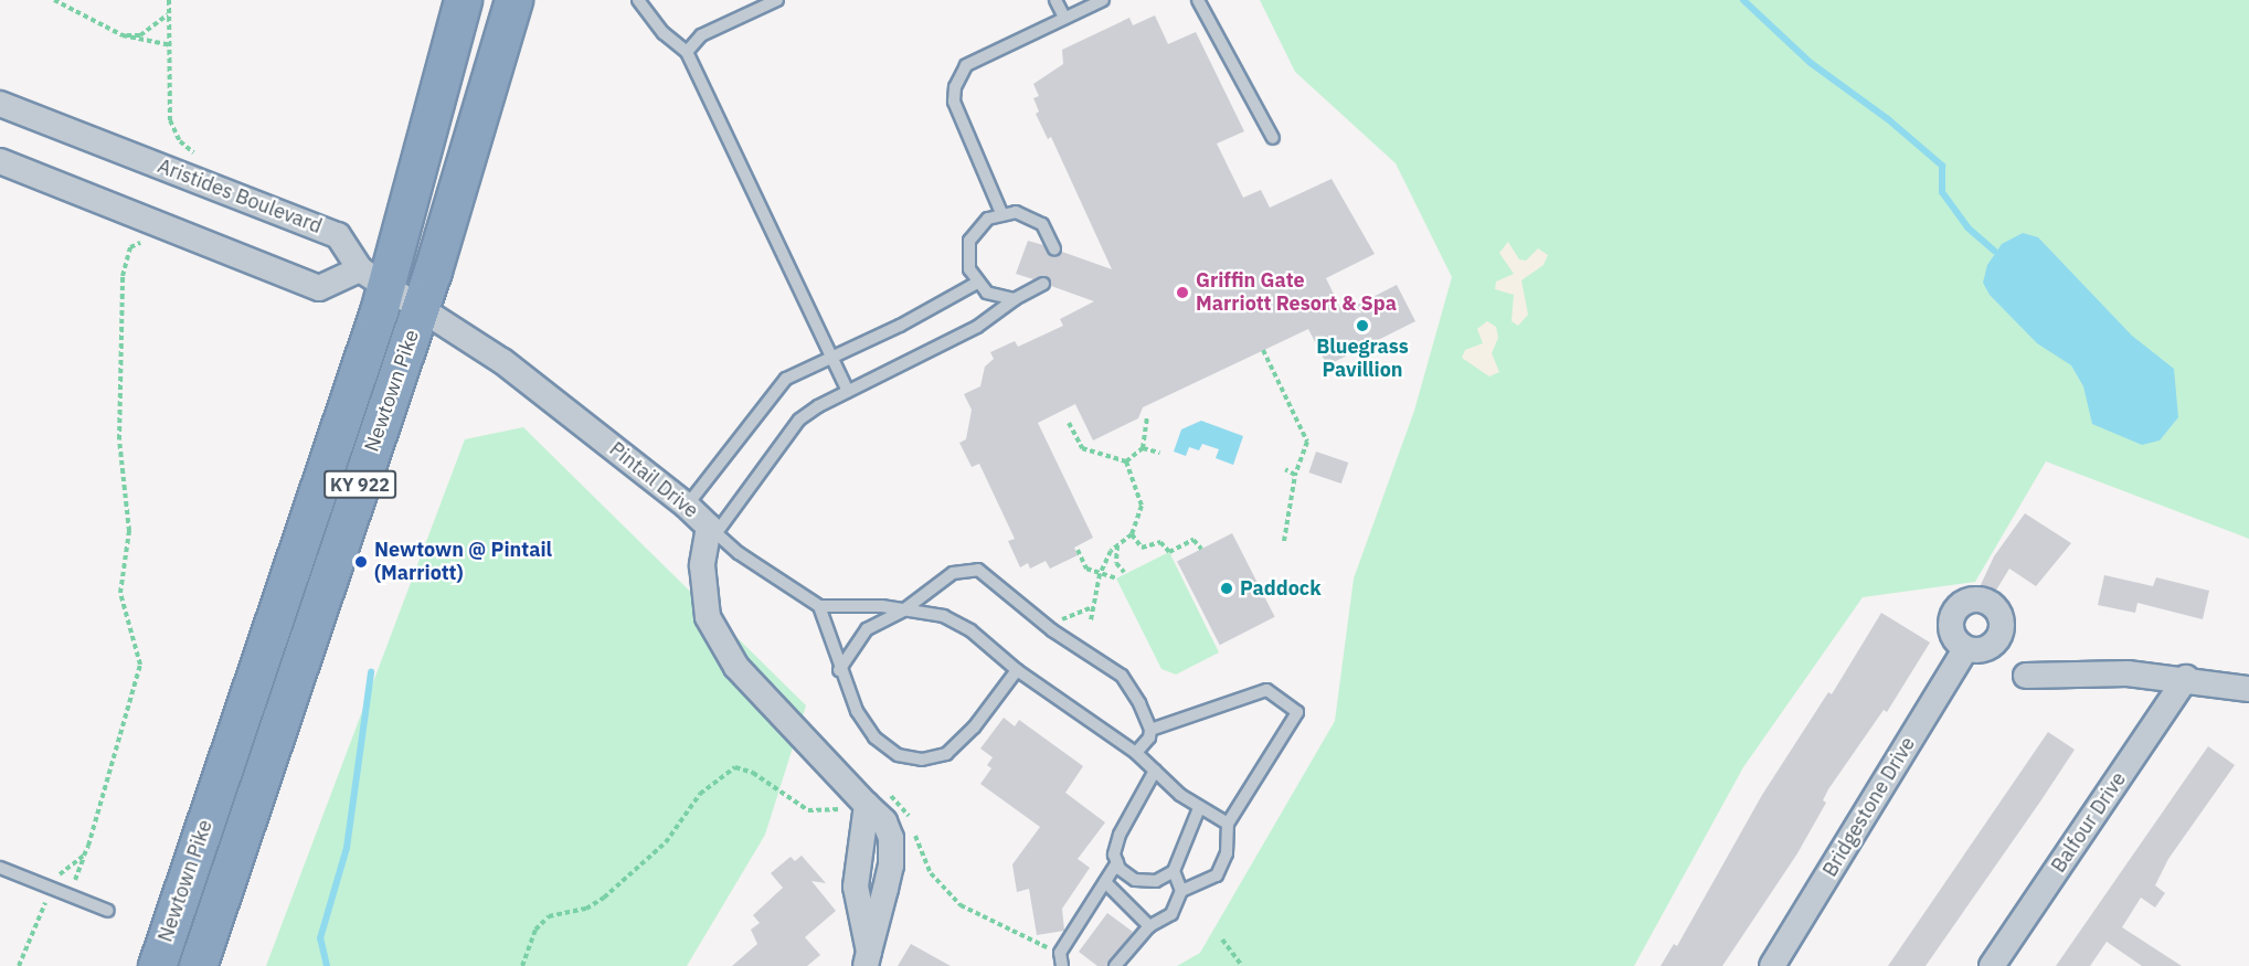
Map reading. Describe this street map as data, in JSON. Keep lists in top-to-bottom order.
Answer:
{
  "streets": {
    "highway": ["Newtown Pike", "KY 922"],
    "street": [
      "Aristides Boulevard",
      "Pintail Drive",
      "Bridgestone Drive",
      "Balfour Drive"
    ]
  },
  "crossings": [
    ["Aristides Boulevard", "Newtown Pike"],
    ["Aristides Boulevard", "Pintail Drive"],
    ["Newtown Pike", "Pintail Drive"]
  ],
  "places": [
    "Griffin Gate Marriott Resort & Spa",
    "Bluegrass Pavillion",
    "Newtown @ Pintail (Marriott)",
    "Paddock"
  ]
}
